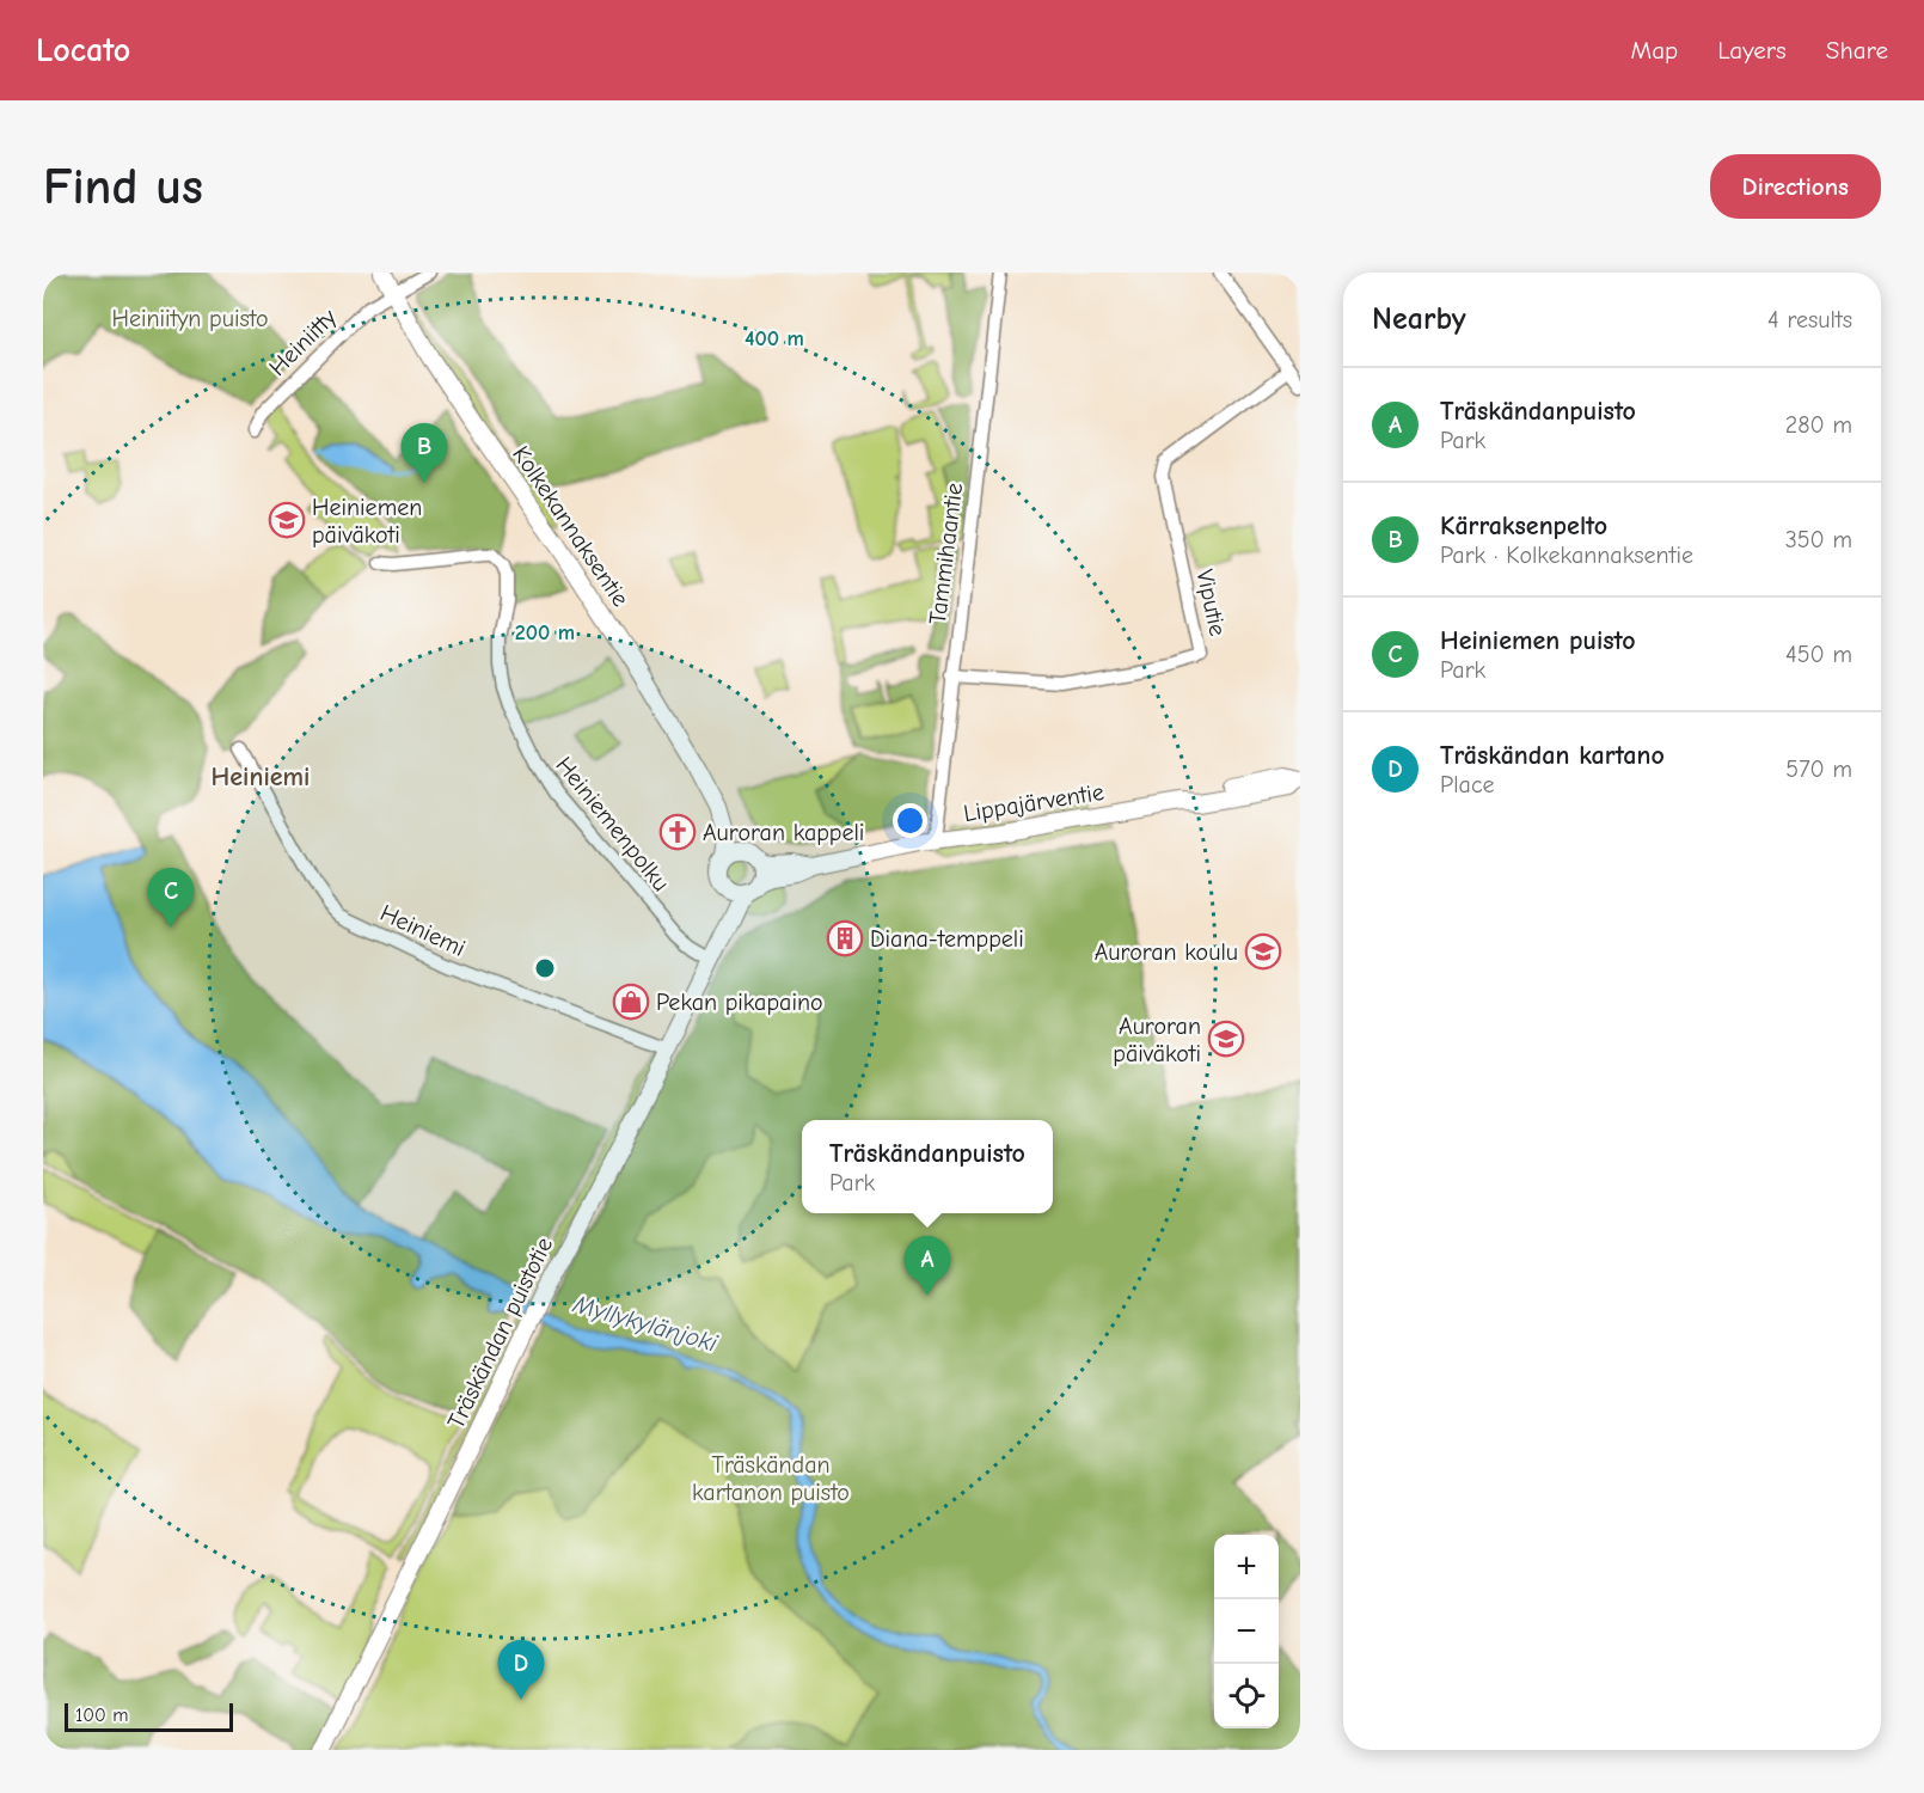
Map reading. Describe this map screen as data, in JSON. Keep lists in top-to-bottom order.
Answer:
{
  "streets": {
    "main road": ["Kolkekannaksentie", "Lippajärventie", "Träskändan puistotie"],
    "street": [
      "Heiniitty",
      "Tammihaantie",
      "Viputie",
      "Heiniemenpolku",
      "Heiniemi"
    ]
  },
  "crossings": [
    ["Heiniitty", "Kolkekannaksentie"],
    ["Kolkekannaksentie", "Lippajärventie"],
    ["Kolkekannaksentie", "Träskändan puistotie"],
    ["Tammihaantie", "Viputie"],
    ["Tammihaantie", "Lippajärventie"],
    ["Lippajärventie", "Träskändan puistotie"],
    ["Heiniemenpolku", "Träskändan puistotie"],
    ["Heiniemi", "Träskändan puistotie"]
  ],
  "districts": ["Heiniemi"],
  "water": ["Myllykylänjoki"],
  "parks": ["Heiniityn puisto", "Träskändan kartanon puisto"],
  "places": {
    "school or university": ["Heiniemen päiväkoti", "Auroran koulu", "Auroran päiväkoti"],
    "church": ["Auroran kappeli"],
    "building": ["Diana-temppeli"],
    "shop": ["Pekan pikapaino"]
  },
  "scale_bar": "100 m",
  "page": {
    "header": "Locato",
    "nav": ["Map", "Layers", "Share"],
    "buttons": "Directions",
    "title": "Find us",
    "heading": ["Nearby", "4 results"],
    "list": [
      {
        "mark": "A",
        "name": "Träskändanpuisto",
        "note": "Park",
        "value": "280 m"
      },
      {
        "mark": "B",
        "name": "Kärraksenpelto",
        "note": "Park · Kolkekannaksentie",
        "value": "350 m"
      },
      {
        "mark": "C",
        "name": "Heiniemen puisto",
        "note": "Park",
        "value": "450 m"
      },
      {
        "mark": "D",
        "name": "Träskändan kartano",
        "note": "Place",
        "value": "570 m"
      }
    ],
    "pins": [
      "B",
      "C",
      "A",
      "D"
    ],
    "popup": ["Träskändanpuisto", "Park"],
    "map_buttons": ["+", "−"],
    "scale": "100 m"
  },
  "rings": ["400 m", "200 m"]
}
